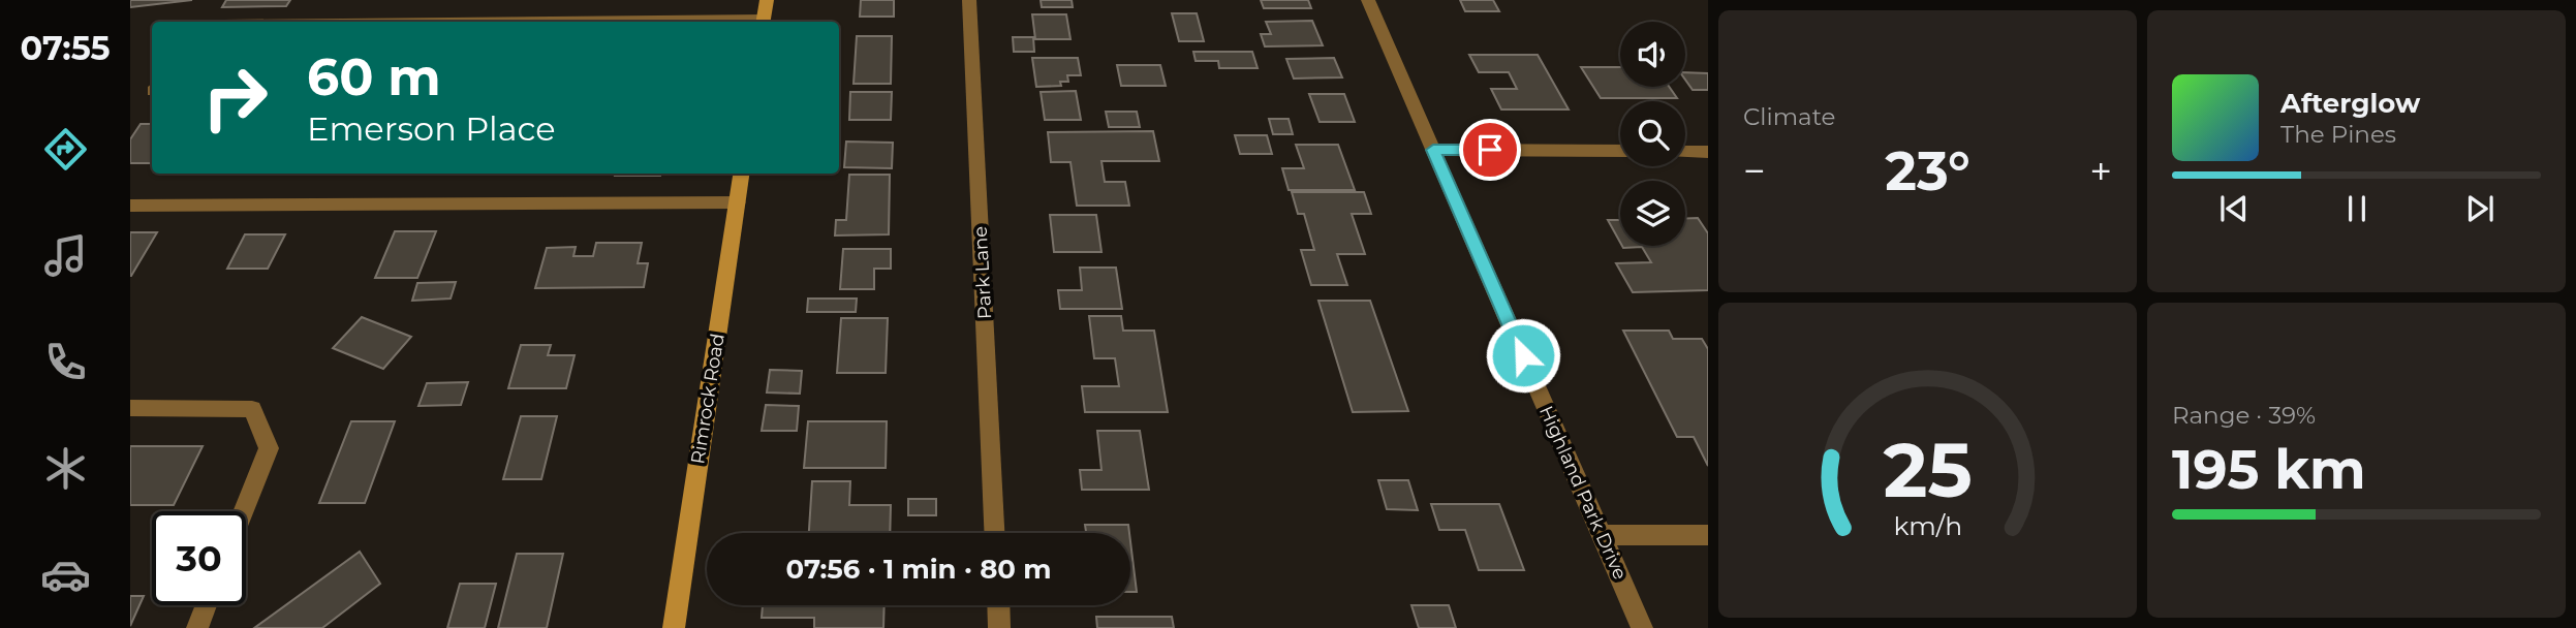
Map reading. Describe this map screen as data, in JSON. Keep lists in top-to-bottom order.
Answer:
{
  "streets": {
    "main road": ["Rimrock Road"],
    "street": ["Park Lane", "Highland Park Drive"]
  },
  "page": {
    "tabs": "07:55",
    "tile": [
      "Climate",
      ["Range · 39%", "195 km"]
    ],
    "turn": ["60 m", "Emerson Place"],
    "song": ["Afterglow", "The Pines"],
    "heat": ["−", "23°", "+"],
    "limit": "30",
    "trip": "07:56 · 1 min · 80 m",
    "gauge": ["25", "km/h"]
  }
}
